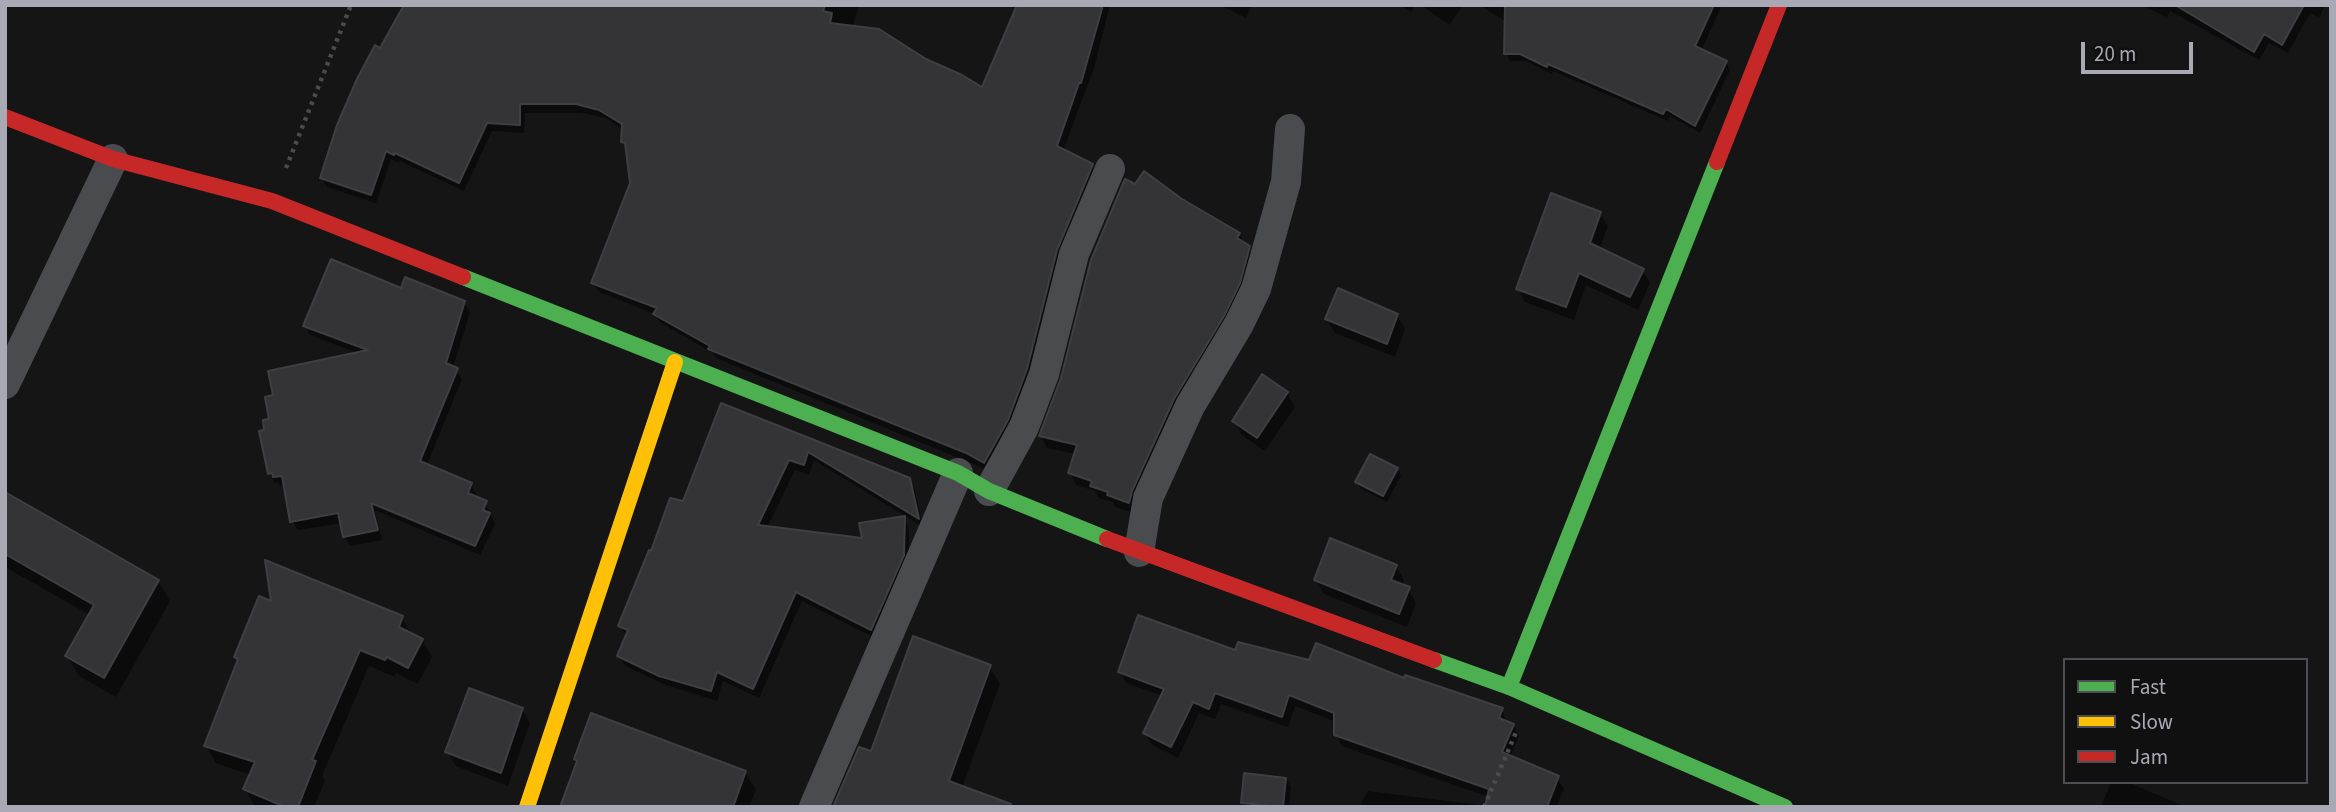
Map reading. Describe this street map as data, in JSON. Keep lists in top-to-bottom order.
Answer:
{
  "legend": ["Fast", "Slow", "Jam"],
  "scale_bar": "20 m"
}
